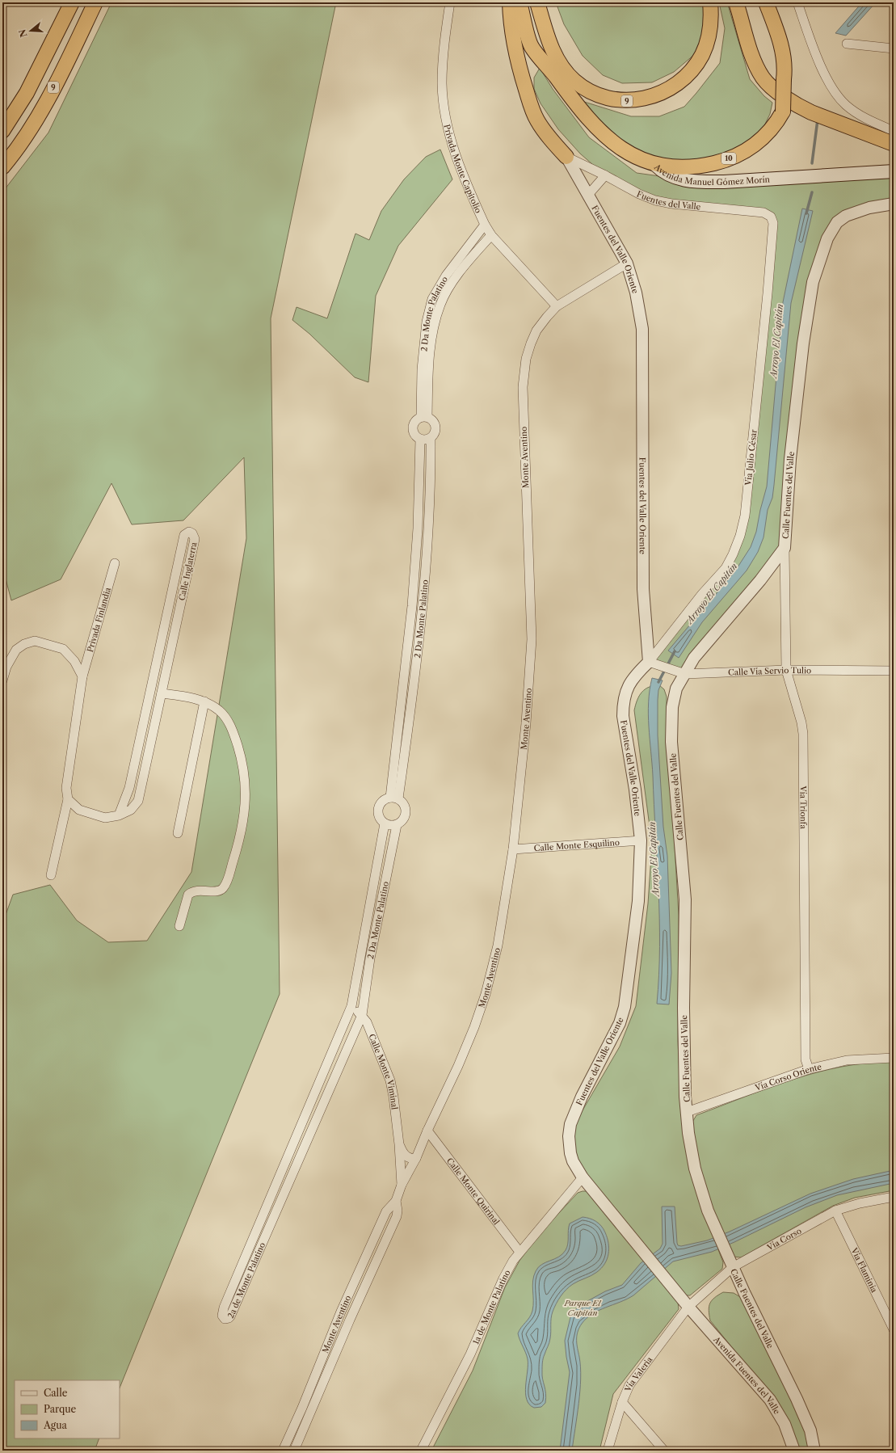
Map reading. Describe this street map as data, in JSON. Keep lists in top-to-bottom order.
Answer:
{
  "streets": {
    "highway": ["9", "10", "Avenida Manuel Gómez Morín"],
    "street": [
      "Privada Monte Capitolio",
      "Fuentes del Valle",
      "Fuentes del Valle Oriente",
      "2 Da Monte Palatino",
      "Monte Aventino",
      "Vía Julio César",
      "Calle Fuentes del Valle",
      "Calle Inglaterra",
      "Privada Finlandia",
      "Calle Vía Servio Tulio",
      "Vía Trionfa",
      "Calle Monte Esquilino",
      "Calle Monte Viminal",
      "Vía Corso Oriente",
      "Calle Monte Quirinal",
      "Vía Corso",
      "Vía Flaminia",
      "2a de Monte Palatino",
      "1a de Monte Palatino",
      "Vía Valeria",
      "Avenida Fuentes del Valle"
    ]
  },
  "crossings": [
    ["10", "Avenida Manuel Gómez Morín"],
    ["Privada Monte Capitolio", "2 Da Monte Palatino"],
    ["Privada Monte Capitolio", "Monte Aventino"],
    ["Fuentes del Valle", "Fuentes del Valle Oriente"],
    ["Fuentes del Valle", "Vía Julio César"],
    ["Fuentes del Valle Oriente", "Monte Aventino"],
    ["Fuentes del Valle Oriente", "Vía Julio César"],
    ["Fuentes del Valle Oriente", "Calle Vía Servio Tulio"],
    ["Fuentes del Valle Oriente", "Calle Monte Esquilino"],
    ["Fuentes del Valle Oriente", "Vía Corso"],
    ["Fuentes del Valle Oriente", "1a de Monte Palatino"],
    ["Fuentes del Valle Oriente", "Vía Valeria"],
    ["Fuentes del Valle Oriente", "Avenida Fuentes del Valle"],
    ["2 Da Monte Palatino", "Calle Monte Viminal"],
    ["2 Da Monte Palatino", "2a de Monte Palatino"],
    ["Monte Aventino", "Calle Monte Esquilino"],
    ["Monte Aventino", "Calle Monte Viminal"],
    ["Monte Aventino", "Calle Monte Quirinal"],
    ["Vía Julio César", "Calle Vía Servio Tulio"],
    ["Calle Fuentes del Valle", "Calle Vía Servio Tulio"],
    ["Calle Fuentes del Valle", "Vía Trionfa"],
    ["Calle Fuentes del Valle", "Vía Corso Oriente"],
    ["Calle Fuentes del Valle", "Vía Corso"],
    ["Calle Vía Servio Tulio", "Vía Trionfa"],
    ["Vía Trionfa", "Vía Corso Oriente"],
    ["Calle Monte Viminal", "2a de Monte Palatino"],
    ["Calle Monte Quirinal", "1a de Monte Palatino"],
    ["Vía Corso", "Vía Flaminia"],
    ["Vía Corso", "Vía Valeria"],
    ["Vía Corso", "Avenida Fuentes del Valle"],
    ["Vía Valeria", "Avenida Fuentes del Valle"]
  ],
  "water": ["Arroyo El Capitán"],
  "parks": ["Parque El Capitán"],
  "legend": ["Calle", "Parque", "Agua"],
  "north": "left"
}
